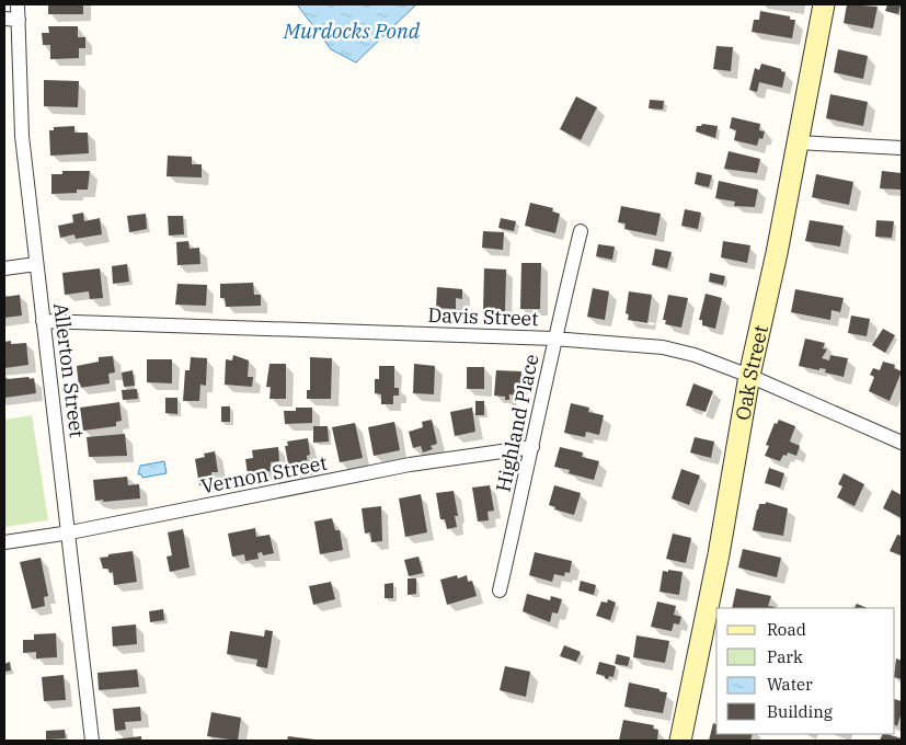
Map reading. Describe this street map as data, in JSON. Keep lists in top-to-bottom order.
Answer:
{
  "streets": {
    "main road": ["Oak Street"],
    "street": [
      "Davis Street",
      "Allerton Street",
      "Highland Place",
      "Vernon Street"
    ]
  },
  "crossings": [
    ["Davis Street", "Allerton Street"],
    ["Davis Street", "Oak Street"],
    ["Davis Street", "Highland Place"],
    ["Allerton Street", "Vernon Street"],
    ["Highland Place", "Vernon Street"]
  ],
  "water": ["Murdocks Pond"],
  "legend": [
    "Road",
    "Park",
    "Water",
    "Building"
  ]
}
